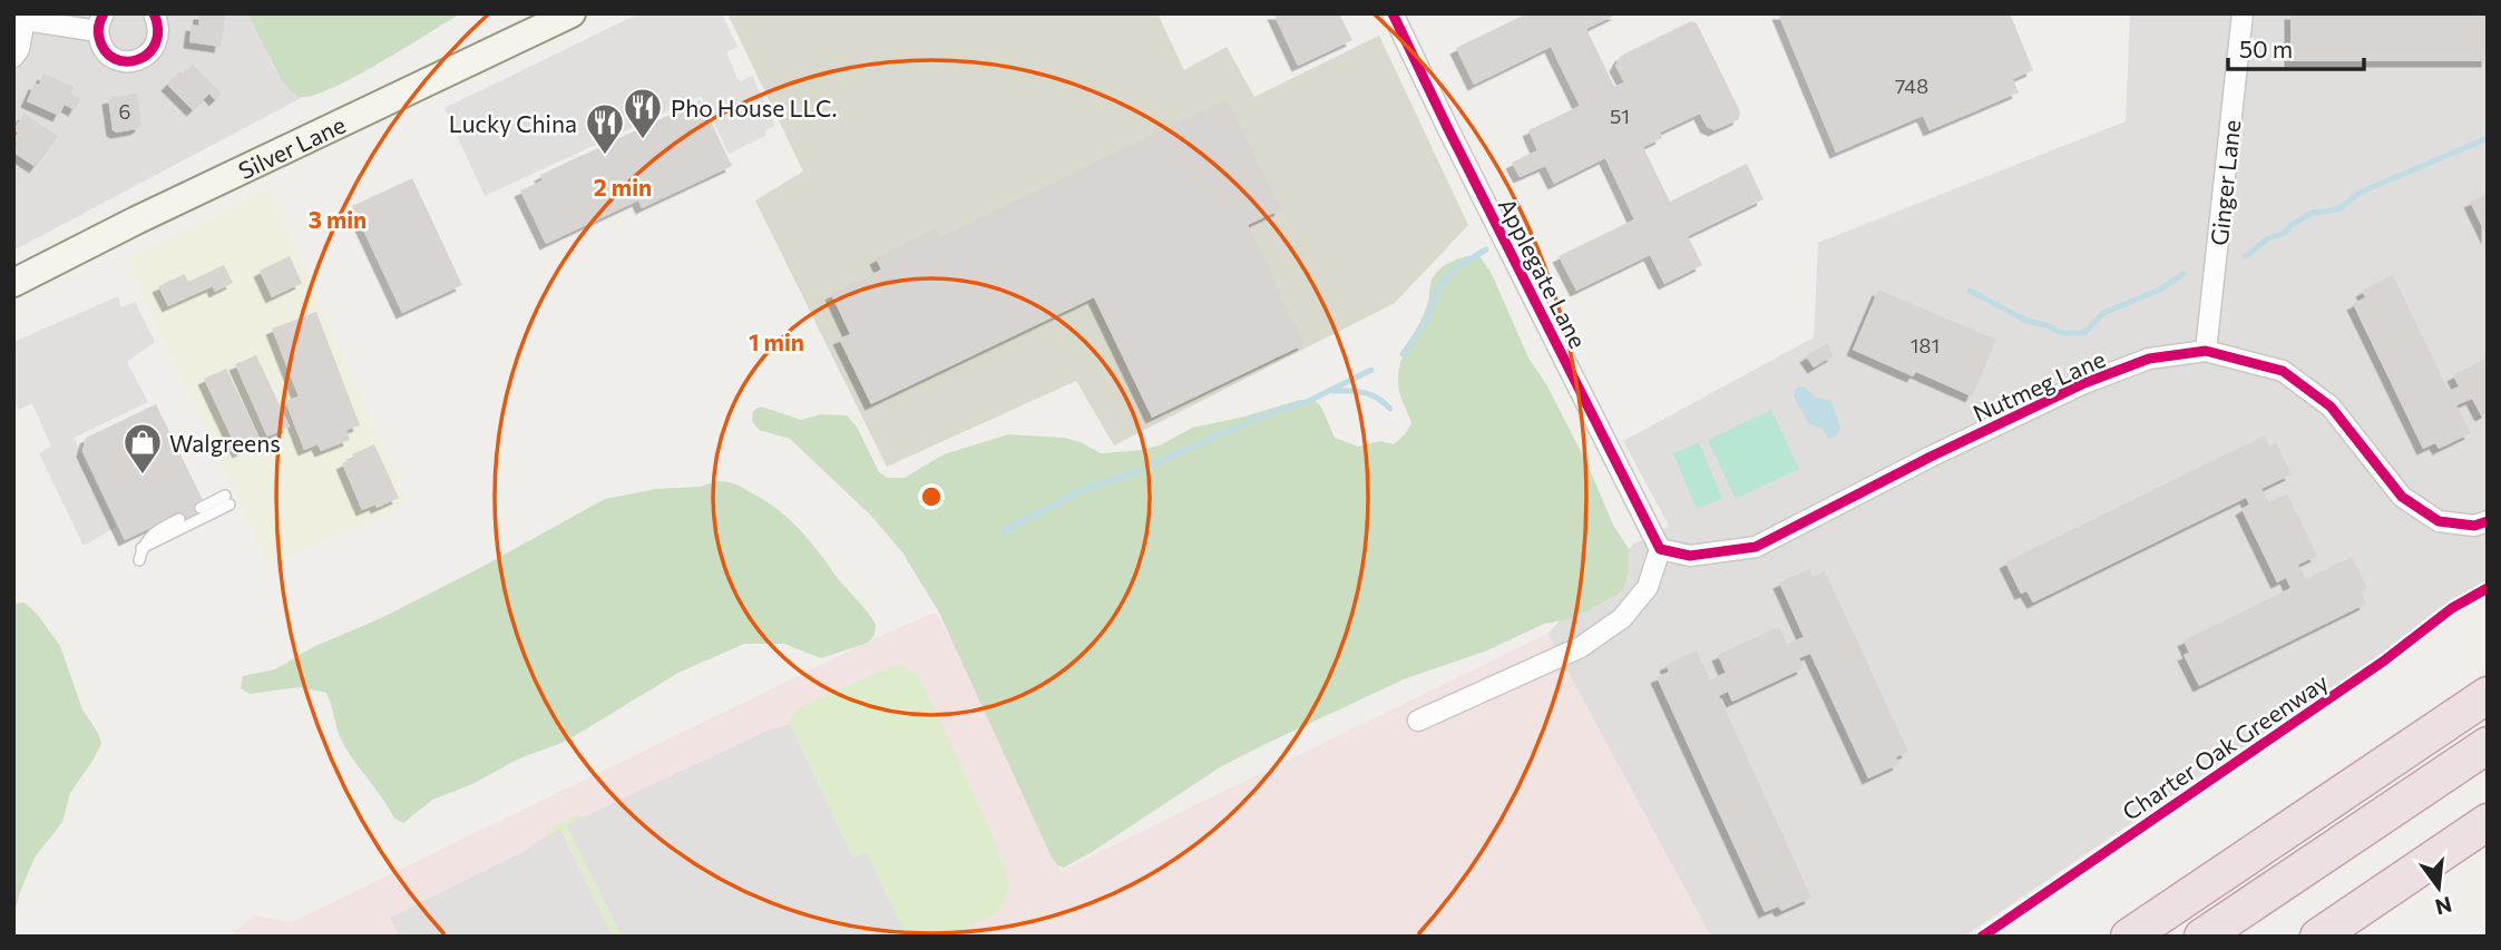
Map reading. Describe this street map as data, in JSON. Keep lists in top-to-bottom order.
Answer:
{
  "streets": {
    "main road": ["Silver Lane"],
    "street": ["Ginger Lane", "Applegate Lane", "Nutmeg Lane"],
    "cycle path": ["Charter Oak Greenway"]
  },
  "crossings": [
    ["Ginger Lane", "Nutmeg Lane"],
    ["Applegate Lane", "Nutmeg Lane"]
  ],
  "places": {
    "restaurant": ["Pho House LLC.", "Lucky China"],
    "shop": ["Walgreens"]
  },
  "house_numbers": [
    "748",
    "6",
    "51",
    "181"
  ],
  "scale_bar": "50 m",
  "north": "bottom",
  "rings": ["2 min", "3 min", "1 min"]
}
